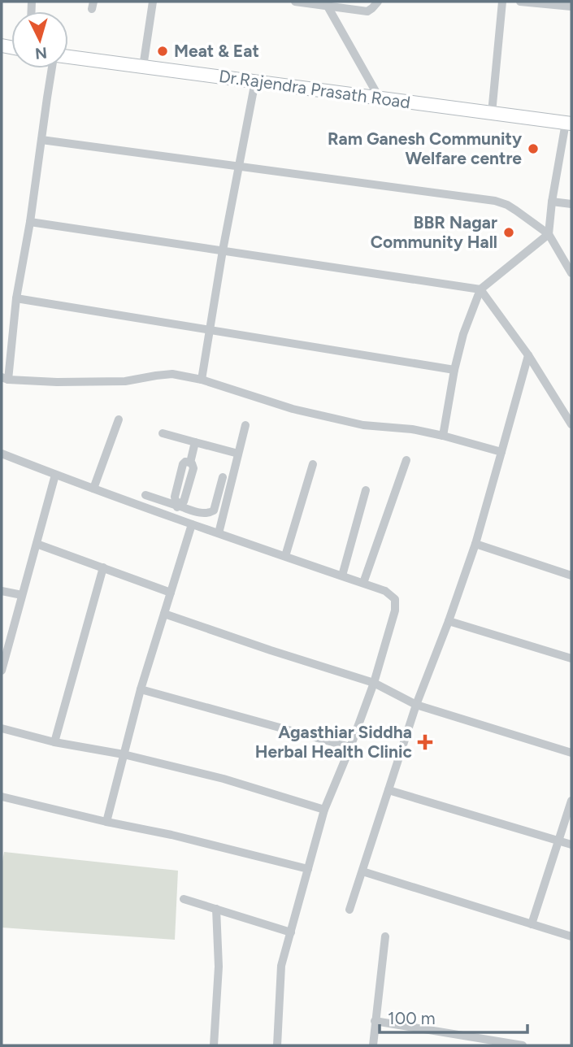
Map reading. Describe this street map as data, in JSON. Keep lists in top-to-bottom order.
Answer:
{
  "streets": {
    "street": ["Dr.Rajendra Prasath Road"]
  },
  "places": {
    "other": ["Meat & Eat", "Ram Ganesh Community Welfare centre", "BBR Nagar Community Hall"],
    "health": ["Agasthiar Siddha Herbal Health Clinic"]
  },
  "scale_bar": "100 m",
  "north": "bottom"
}
